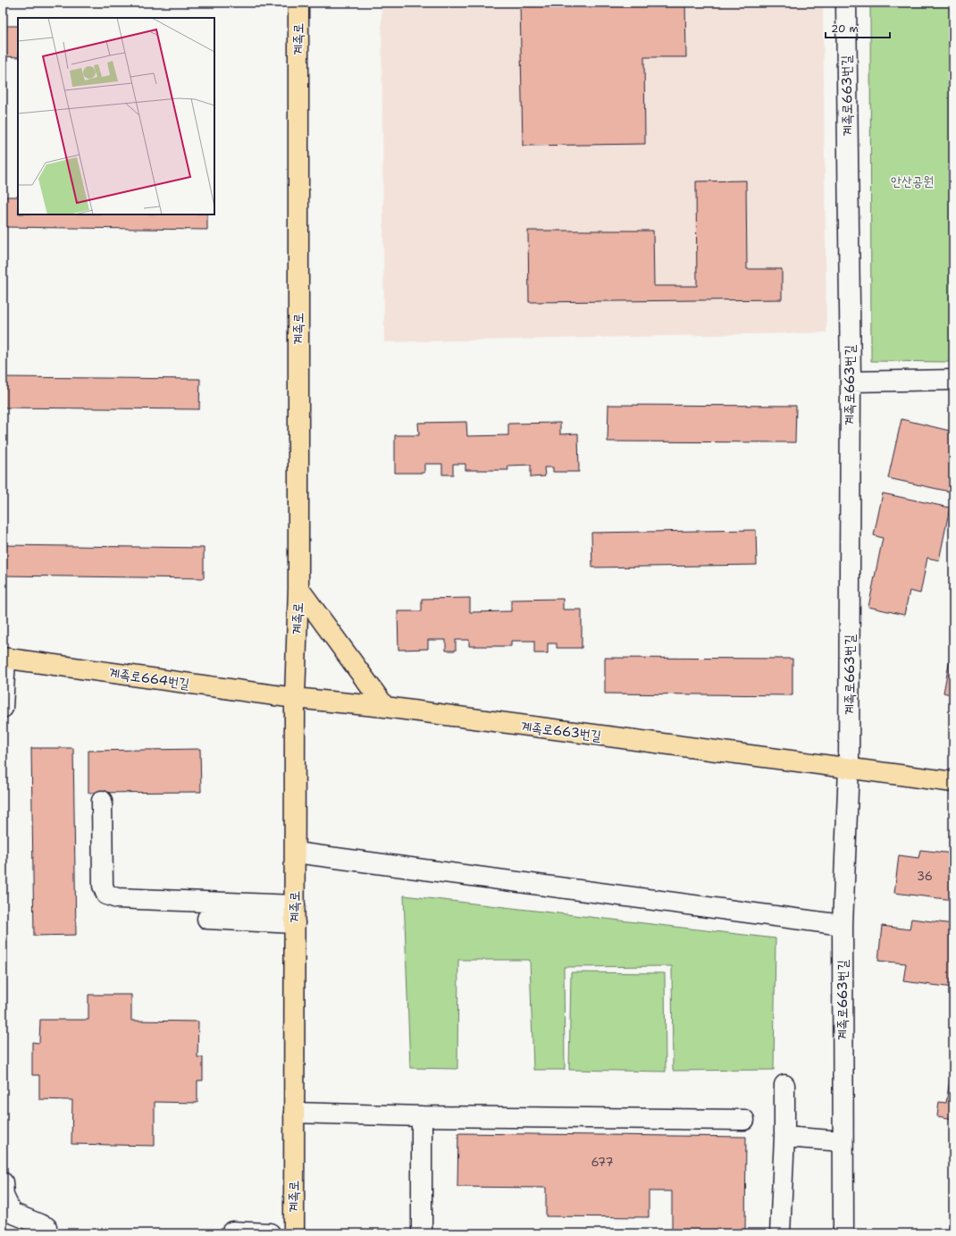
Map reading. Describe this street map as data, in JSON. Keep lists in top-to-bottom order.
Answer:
{
  "streets": {
    "main road": ["계족로", "계족로663번길", "계족로664번길"]
  },
  "crossings": [
    ["계족로", "계족로663번길"],
    ["계족로", "계족로664번길"],
    ["계족로663번길", "계족로664번길"]
  ],
  "parks": ["안산공원"],
  "house_numbers": ["36", "677"],
  "scale_bar": "20 m"
}
